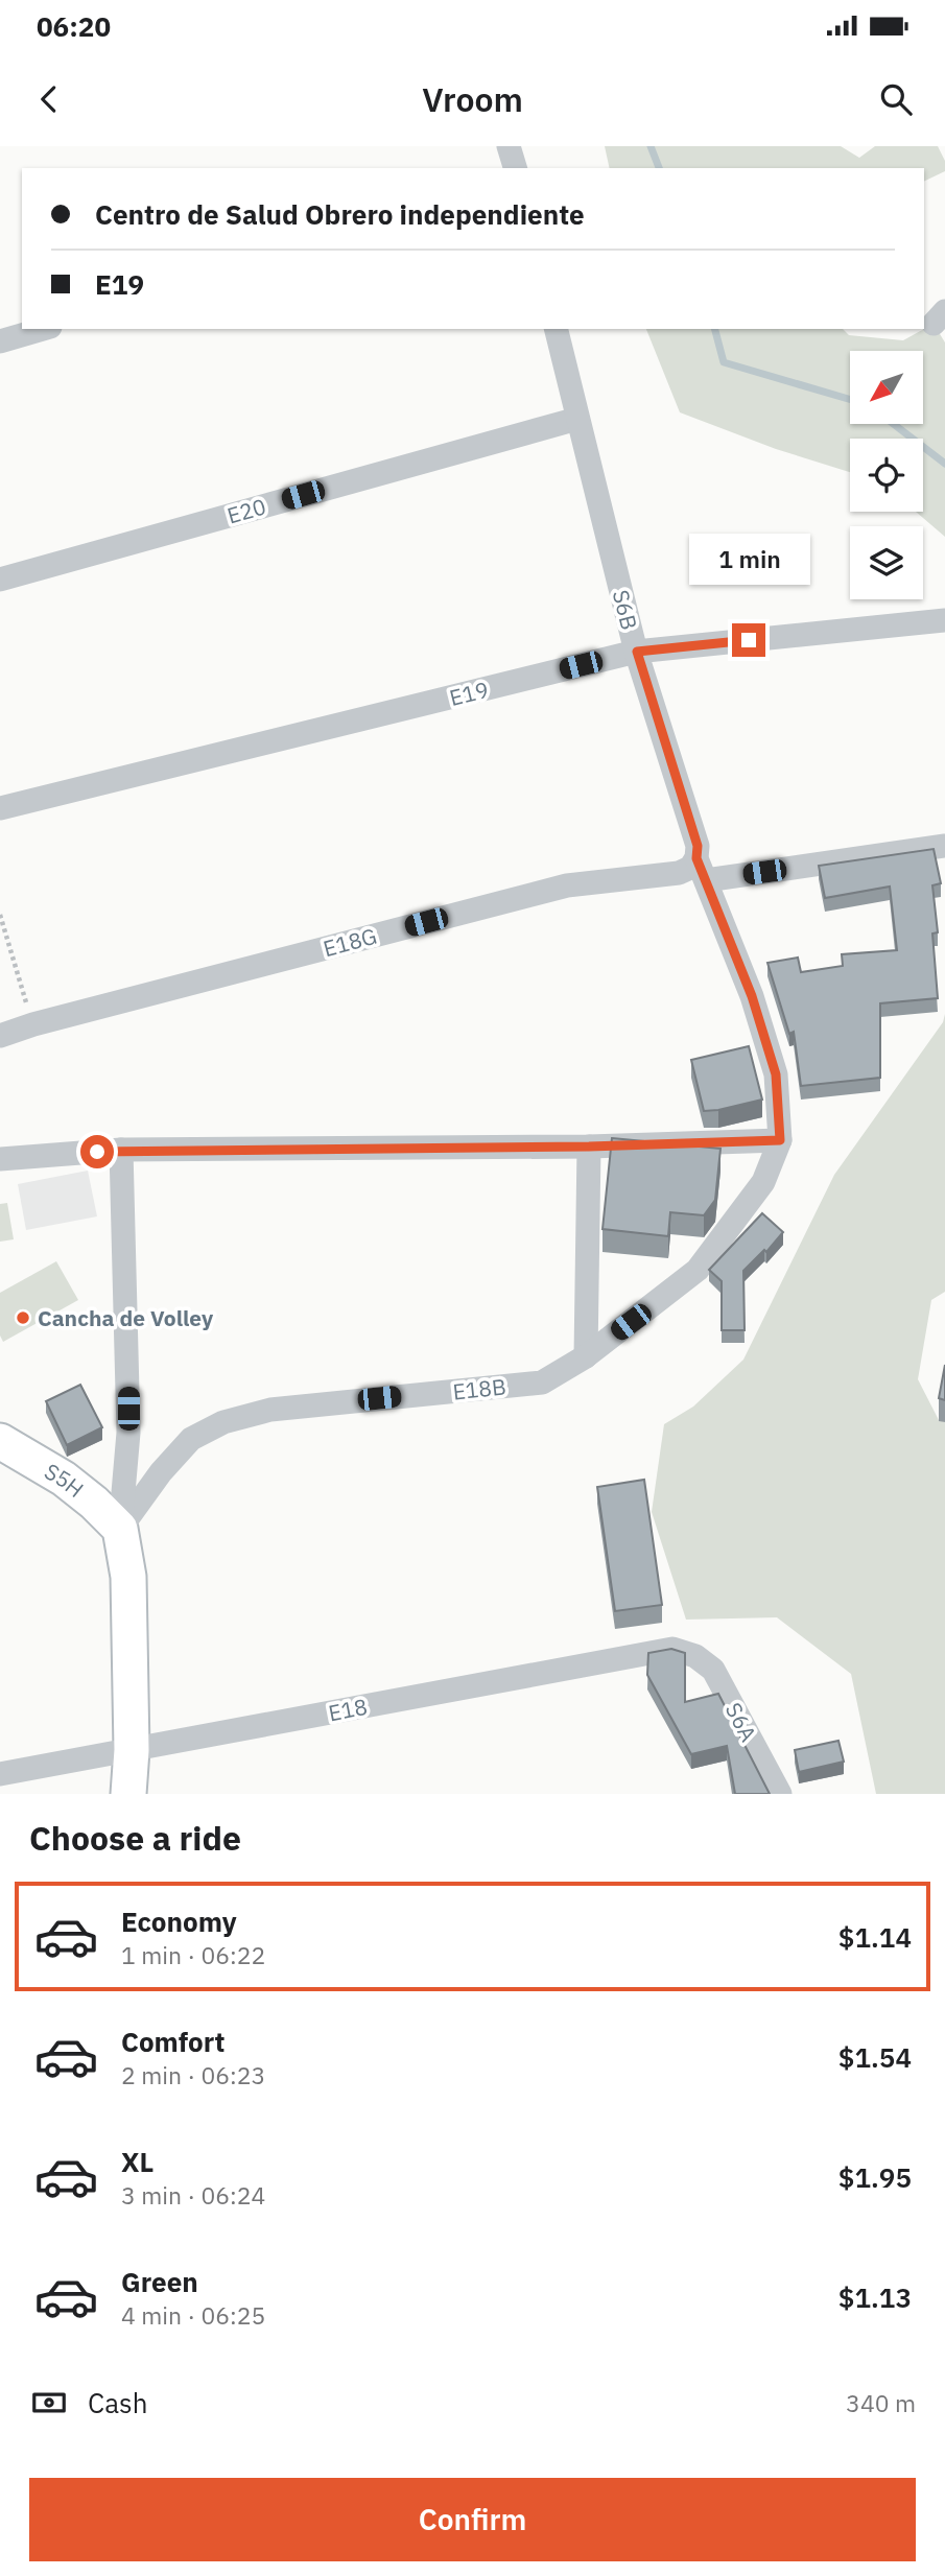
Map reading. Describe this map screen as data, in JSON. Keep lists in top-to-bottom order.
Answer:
{
  "streets": {
    "street": [
      "E20",
      "S6B",
      "E19",
      "E18G",
      "E18B",
      "S5H",
      "E18",
      "S6A"
    ]
  },
  "crossings": [
    ["E20", "S6B"],
    ["S6B", "E19"],
    ["S6B", "E18G"],
    ["S6B", "E18B"],
    ["E18B", "S5H"],
    ["E18", "S6A"]
  ],
  "places": ["Cancha de Volley"],
  "north": "bottom left",
  "page": {
    "status": "06:20",
    "header": "Vroom",
    "banner": ["Centro de Salud Obrero independiente", "E19"],
    "bubble": "1 min",
    "heading": "Choose a ride",
    "list": [
      {
        "name": "Economy",
        "note": "1 min · 06:22",
        "value": "$1.14"
      },
      {
        "name": "Comfort",
        "note": "2 min · 06:23",
        "value": "$1.54"
      },
      {
        "name": "XL",
        "note": "3 min · 06:24",
        "value": "$1.95"
      },
      {
        "name": "Green",
        "note": "4 min · 06:25",
        "value": "$1.13"
      }
    ],
    "pay": ["Cash", "340 m"],
    "buttons": "Confirm"
  }
}
